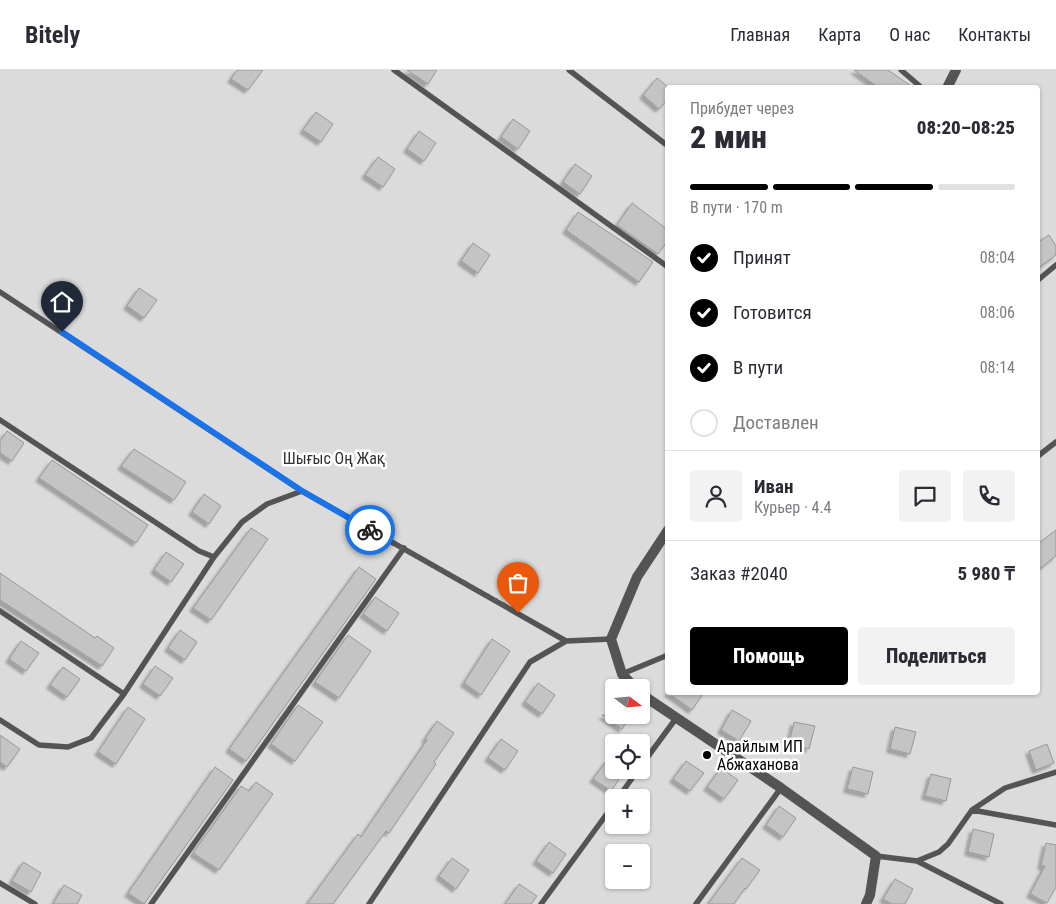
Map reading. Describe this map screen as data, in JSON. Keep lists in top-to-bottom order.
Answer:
{
  "parks": ["Шығыс Оң Жақ"],
  "places": ["Арайлым ИП Абжаханова"],
  "north": "right",
  "page": {
    "header": "Bitely",
    "nav": [
      "Главная",
      "Карта",
      "О нас",
      "Контакты"
    ],
    "heading": ["2 мин", "Прибудет через", "08:20–08:25"],
    "panel": [
      "Иван",
      "Курьер · 4.4",
      "Заказ #2040",
      "5 980 ₸"
    ],
    "bar": "В пути · 170 m",
    "list": [
      ["Принят", "08:04"],
      ["Готовится", "08:06"],
      ["В пути", "08:14"],
      "Доставлен"
    ],
    "buttons": ["Помощь", "Поделиться"],
    "map_buttons": ["+", "−"]
  }
}
